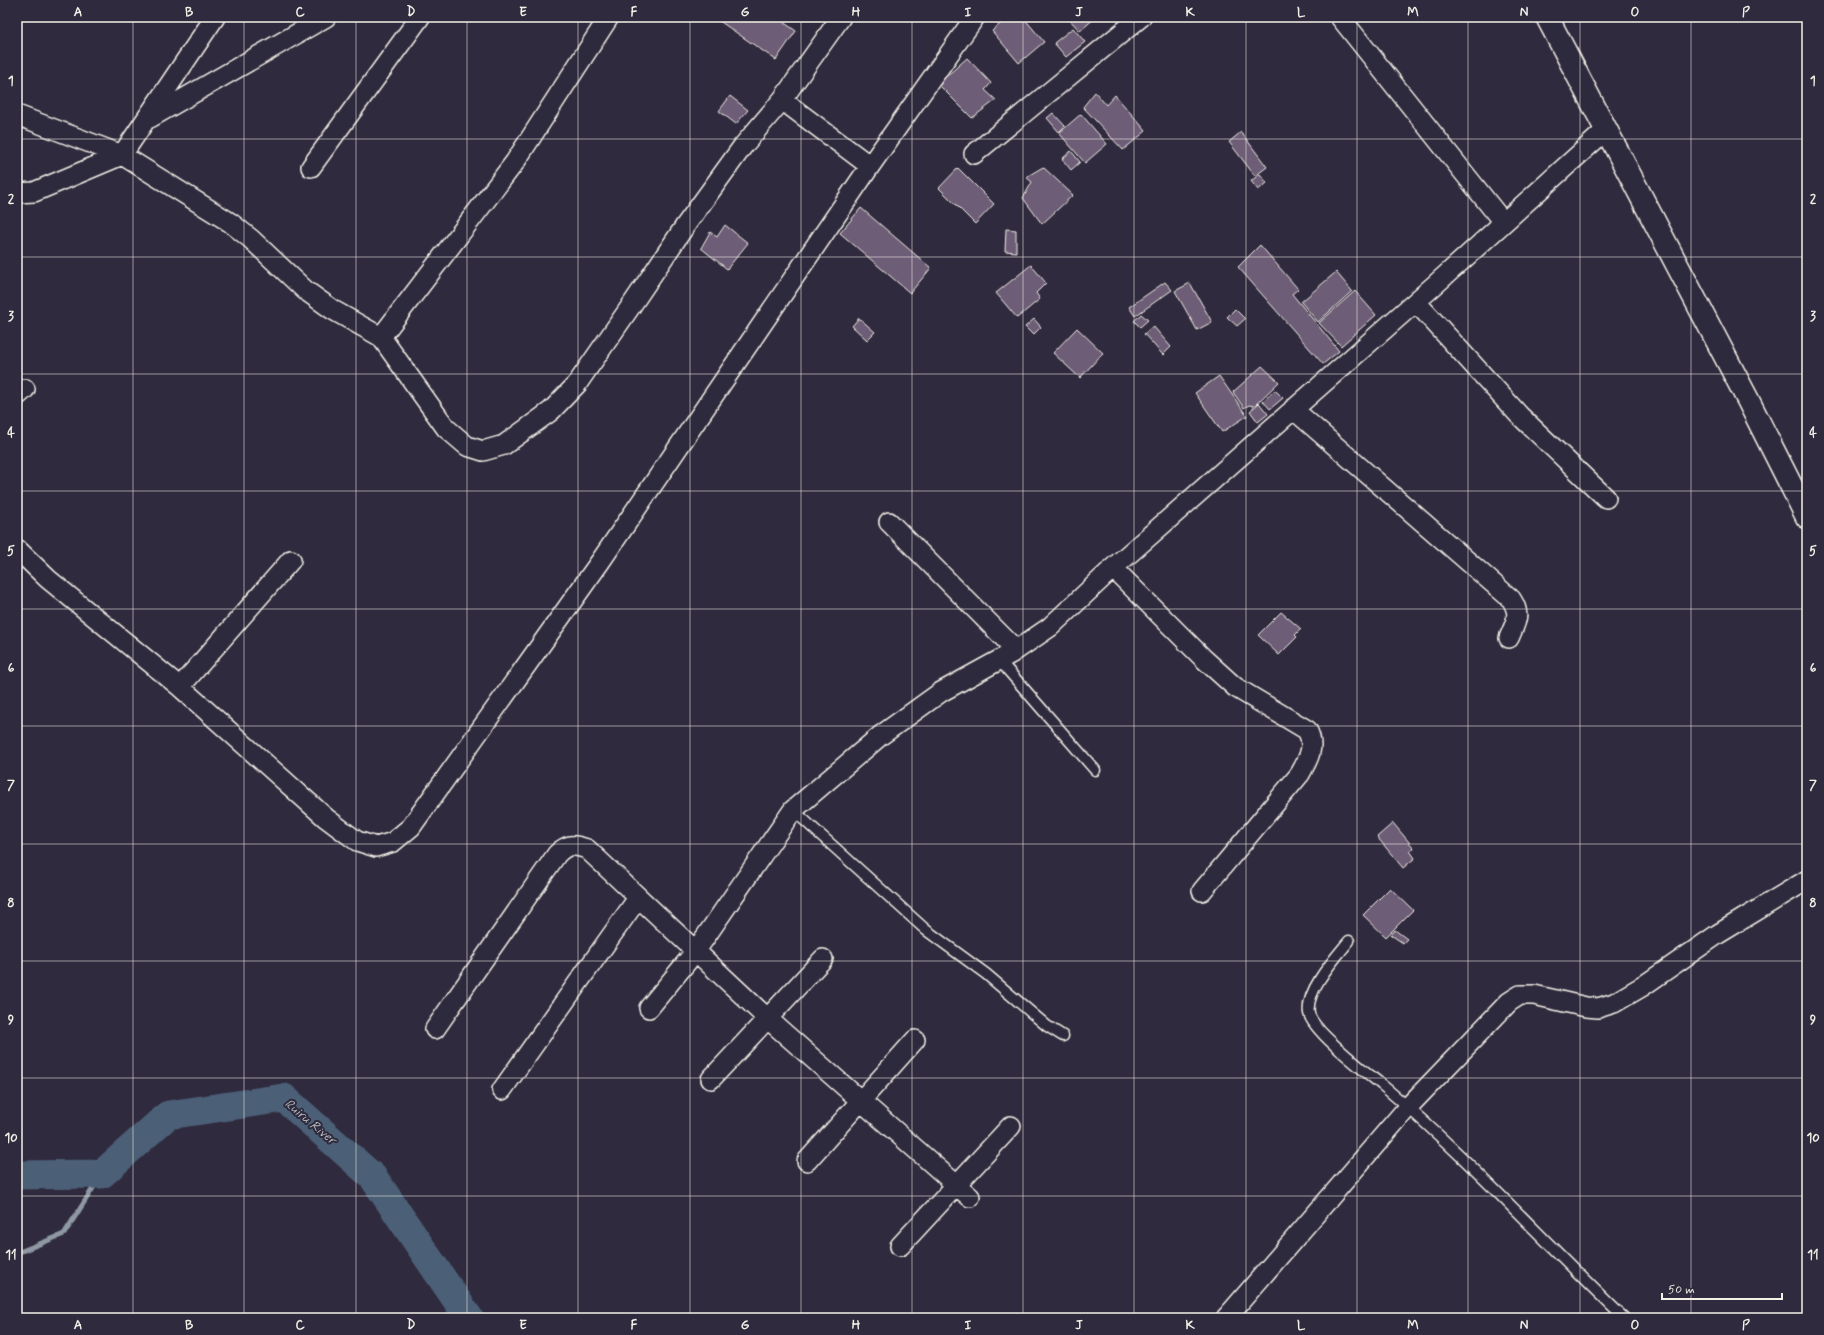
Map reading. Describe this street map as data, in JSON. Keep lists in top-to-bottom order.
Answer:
{
  "water": ["Ruiru River"],
  "scale_bar": "50 m",
  "grid": {
    "columns": [
      "A",
      "B",
      "C",
      "D",
      "E",
      "F",
      "G",
      "H",
      "I",
      "J",
      "K",
      "L",
      "M",
      "N",
      "O",
      "P"
    ],
    "rows": [
      "1",
      "2",
      "3",
      "4",
      "5",
      "6",
      "7",
      "8",
      "9",
      "10",
      "11"
    ]
  }
}
